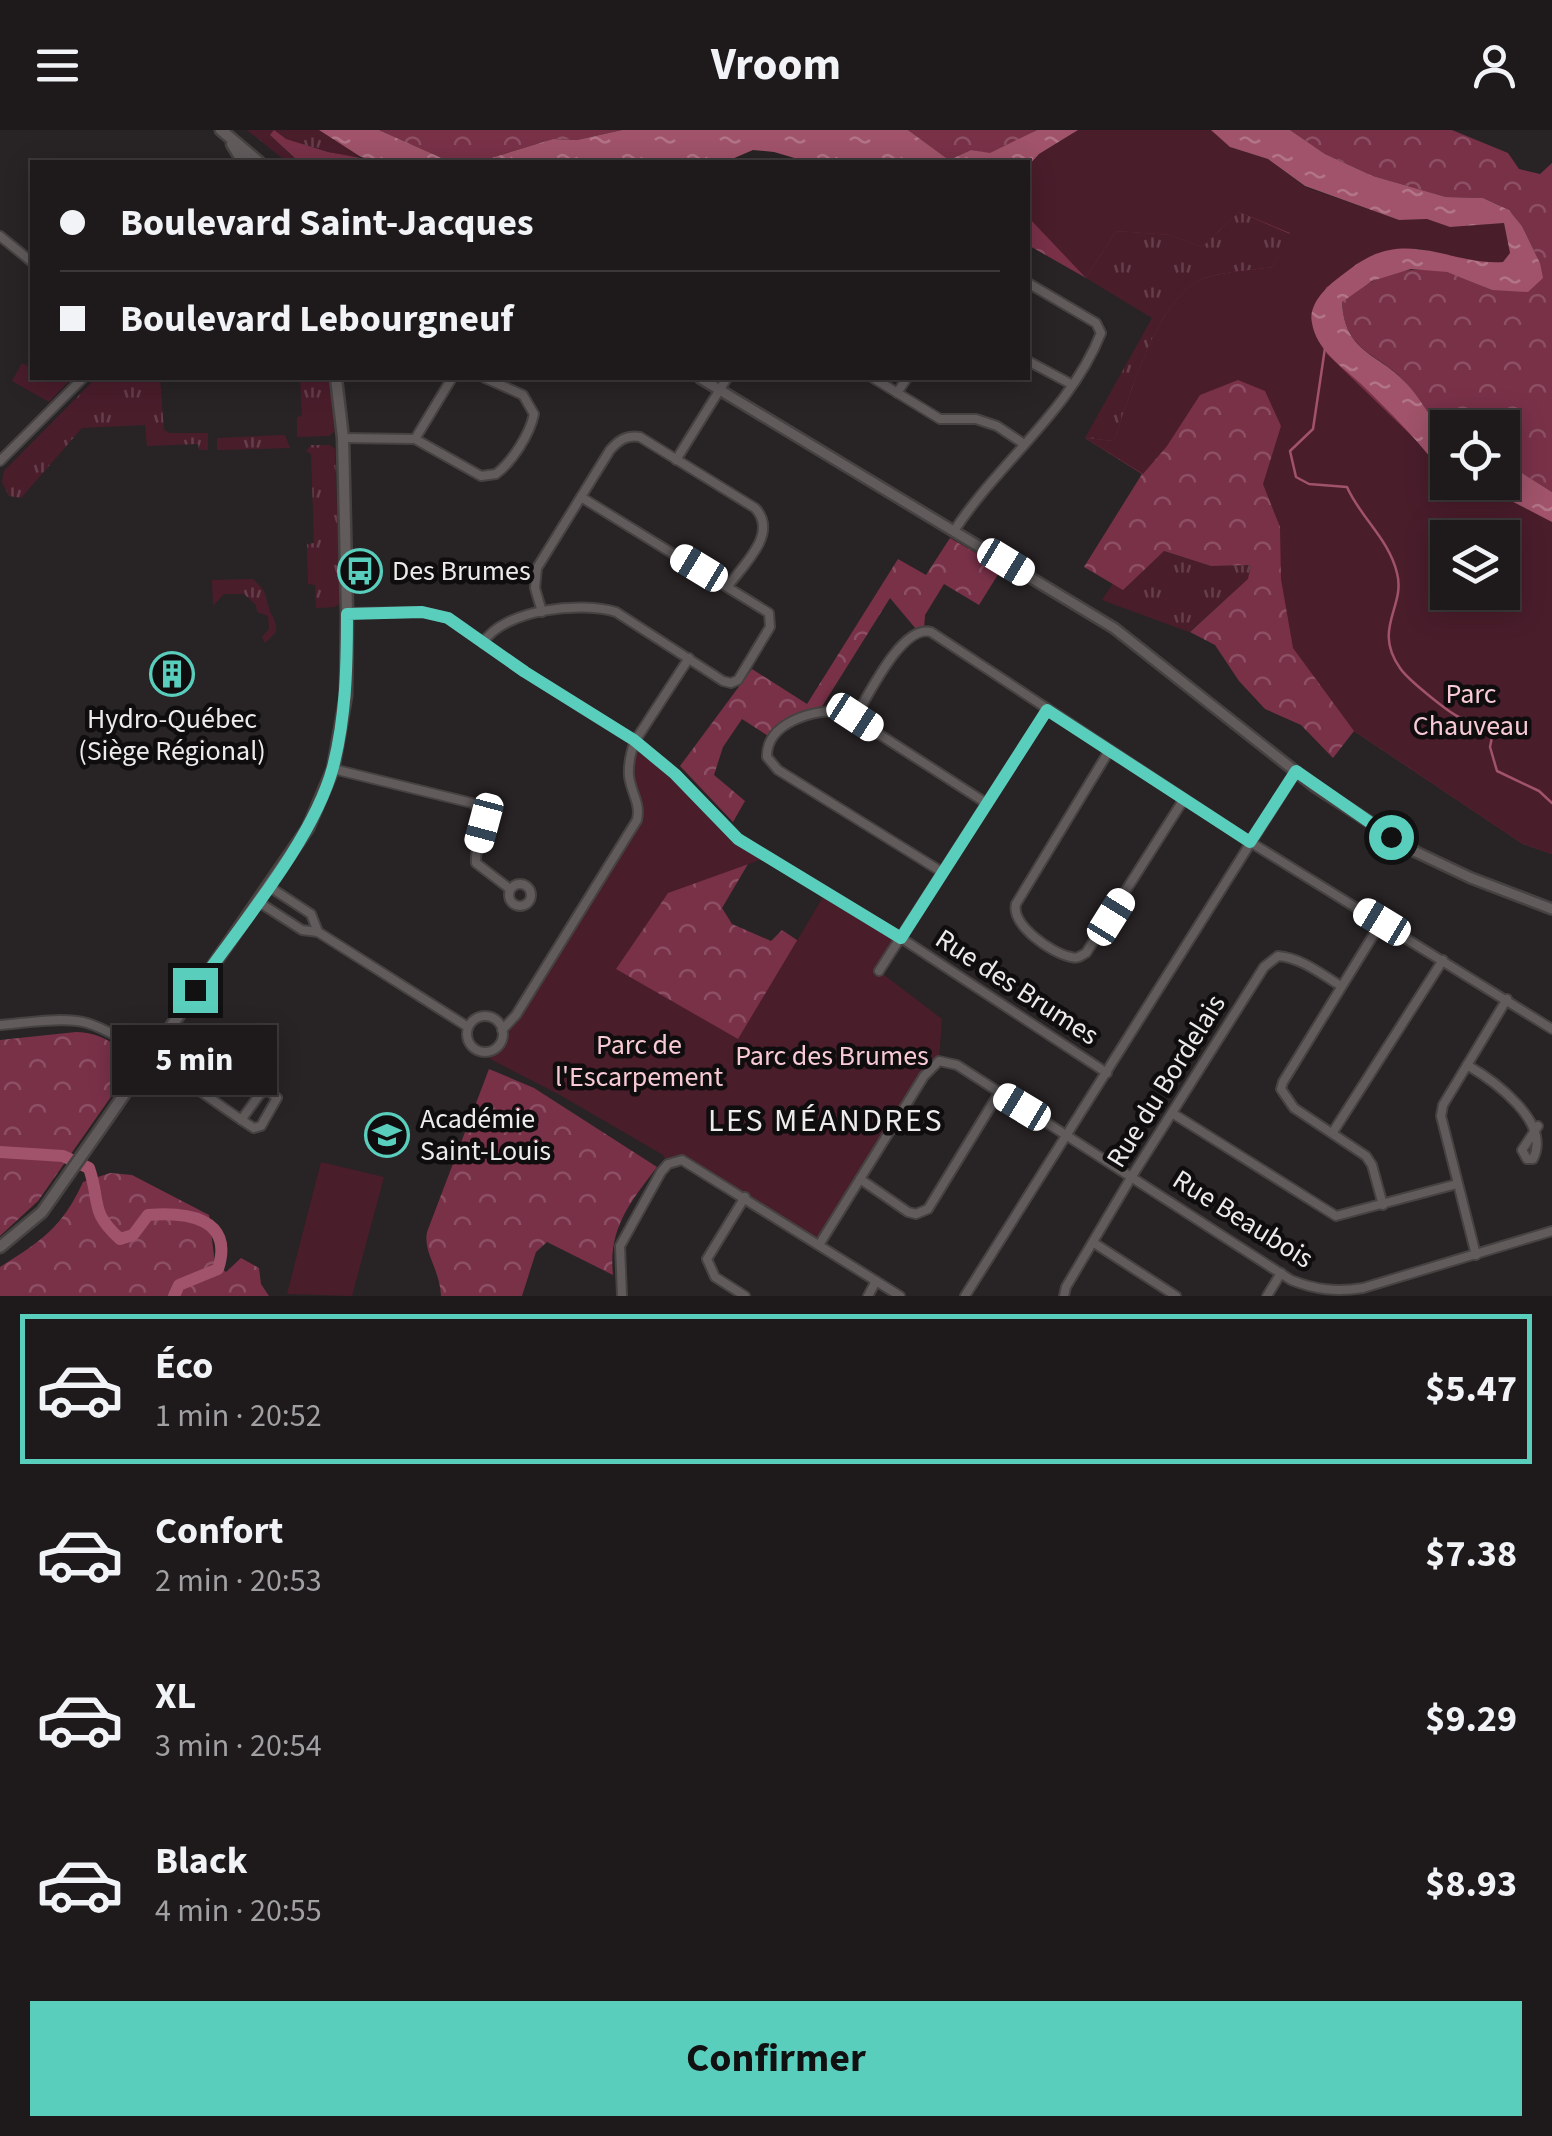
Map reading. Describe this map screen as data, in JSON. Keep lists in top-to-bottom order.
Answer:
{
  "streets": {
    "street": ["Rue des Brumes", "Rue du Bordelais", "Rue Beaubois"]
  },
  "crossings": [
    ["Rue du Bordelais", "Rue Beaubois"]
  ],
  "districts": ["LES MÉANDRES"],
  "parks": ["Parc Chauveau", "Parc de l'Escarpement", "Parc des Brumes"],
  "places": {
    "bus stop": ["Des Brumes"],
    "building": ["Hydro-Québec (Siège Régional)"],
    "school or university": ["Académie Saint-Louis"]
  },
  "page": {
    "header": "Vroom",
    "banner": ["Boulevard Saint-Jacques", "Boulevard Lebourgneuf"],
    "bubble": "5 min",
    "list": [
      {
        "name": "Éco",
        "note": "1 min · 20:52",
        "value": "$5.47"
      },
      {
        "name": "Confort",
        "note": "2 min · 20:53",
        "value": "$7.38"
      },
      {
        "name": "XL",
        "note": "3 min · 20:54",
        "value": "$9.29"
      },
      {
        "name": "Black",
        "note": "4 min · 20:55",
        "value": "$8.93"
      }
    ],
    "buttons": "Confirmer"
  }
}
